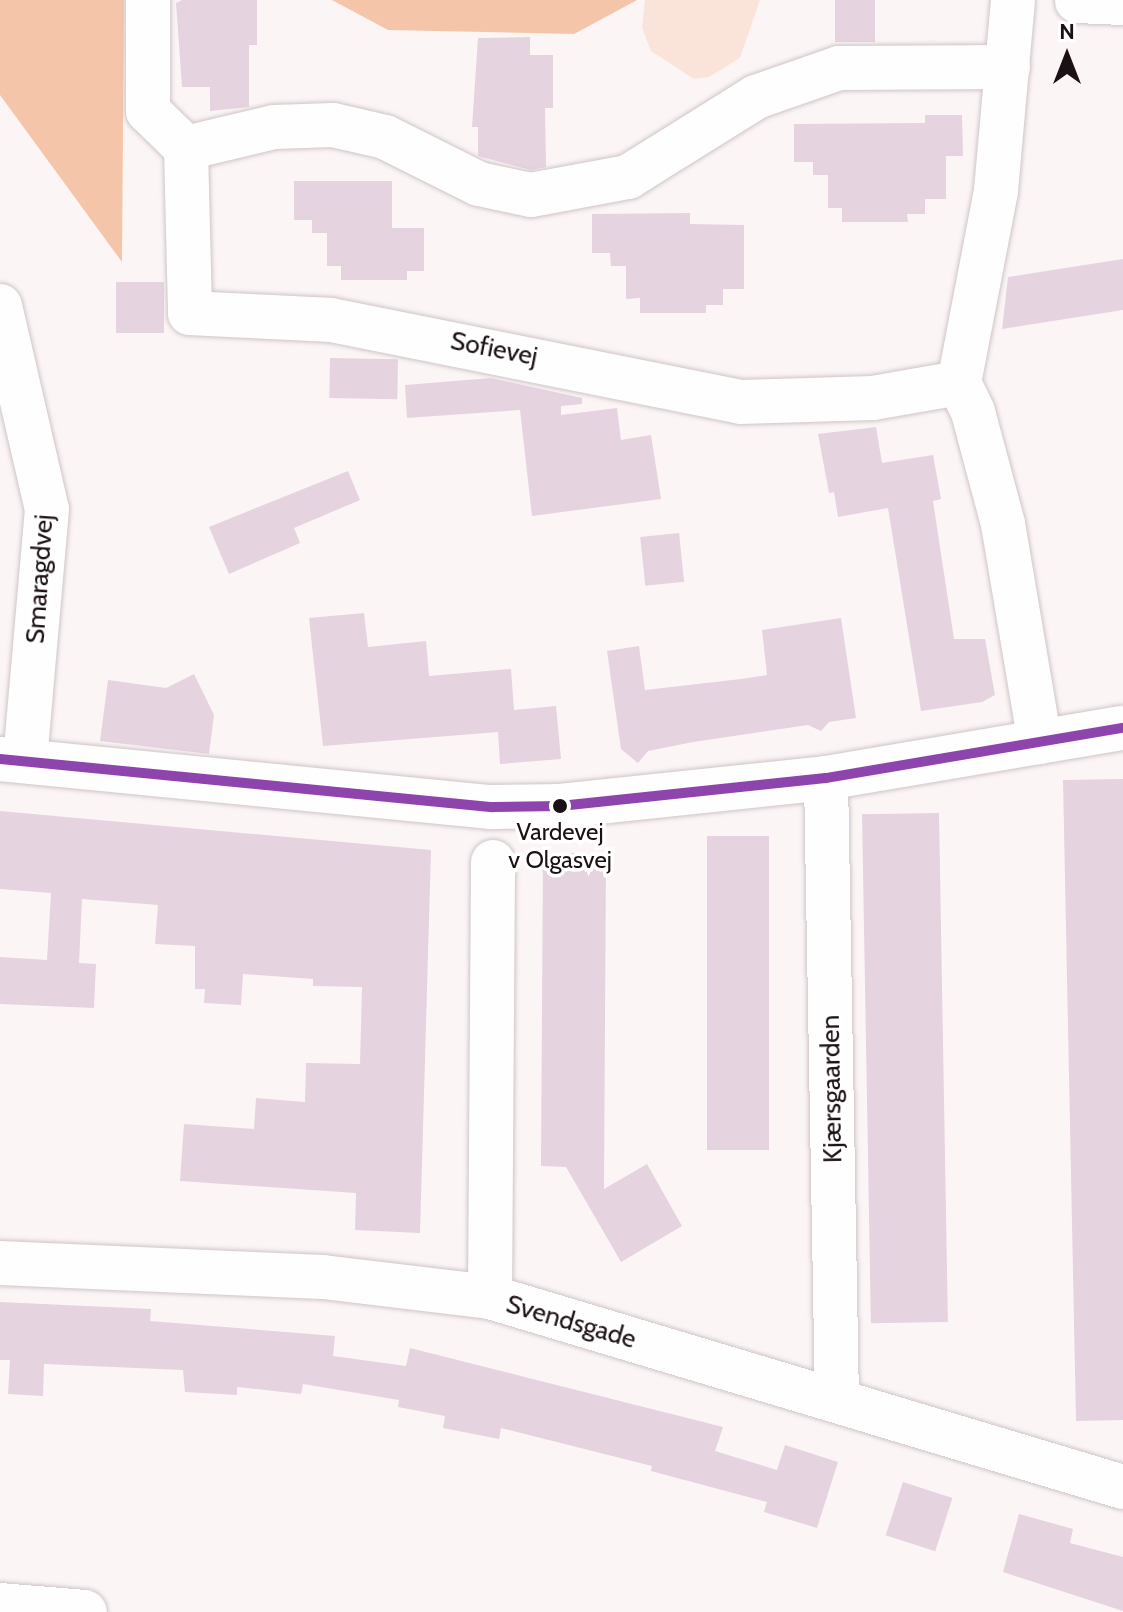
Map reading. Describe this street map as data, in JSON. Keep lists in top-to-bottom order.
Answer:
{
  "streets": {
    "street": [
      "Sofievej",
      "Smaragdvej",
      "Kjærsgaarden",
      "Svendsgade"
    ]
  },
  "crossings": [
    ["Kjærsgaarden", "Svendsgade"]
  ],
  "places": ["Vardevej v Olgasvej"],
  "north": "top"
}
